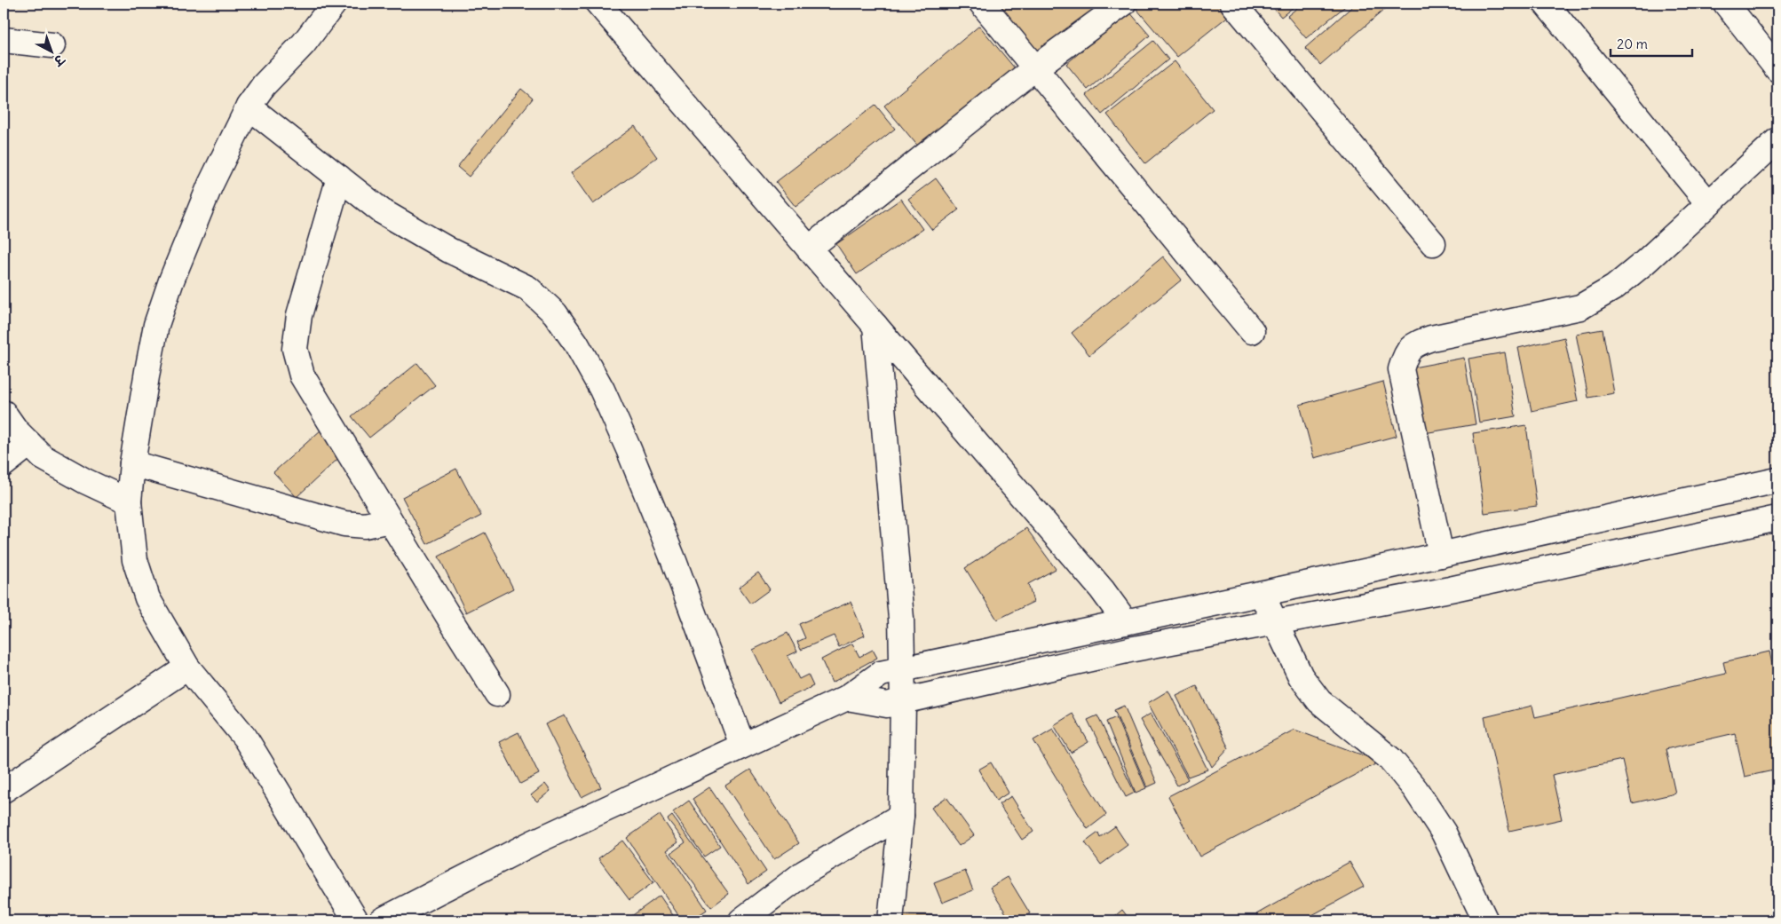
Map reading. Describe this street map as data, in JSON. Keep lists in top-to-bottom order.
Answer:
{
  "scale_bar": "20 m",
  "north": "bottom right"
}
